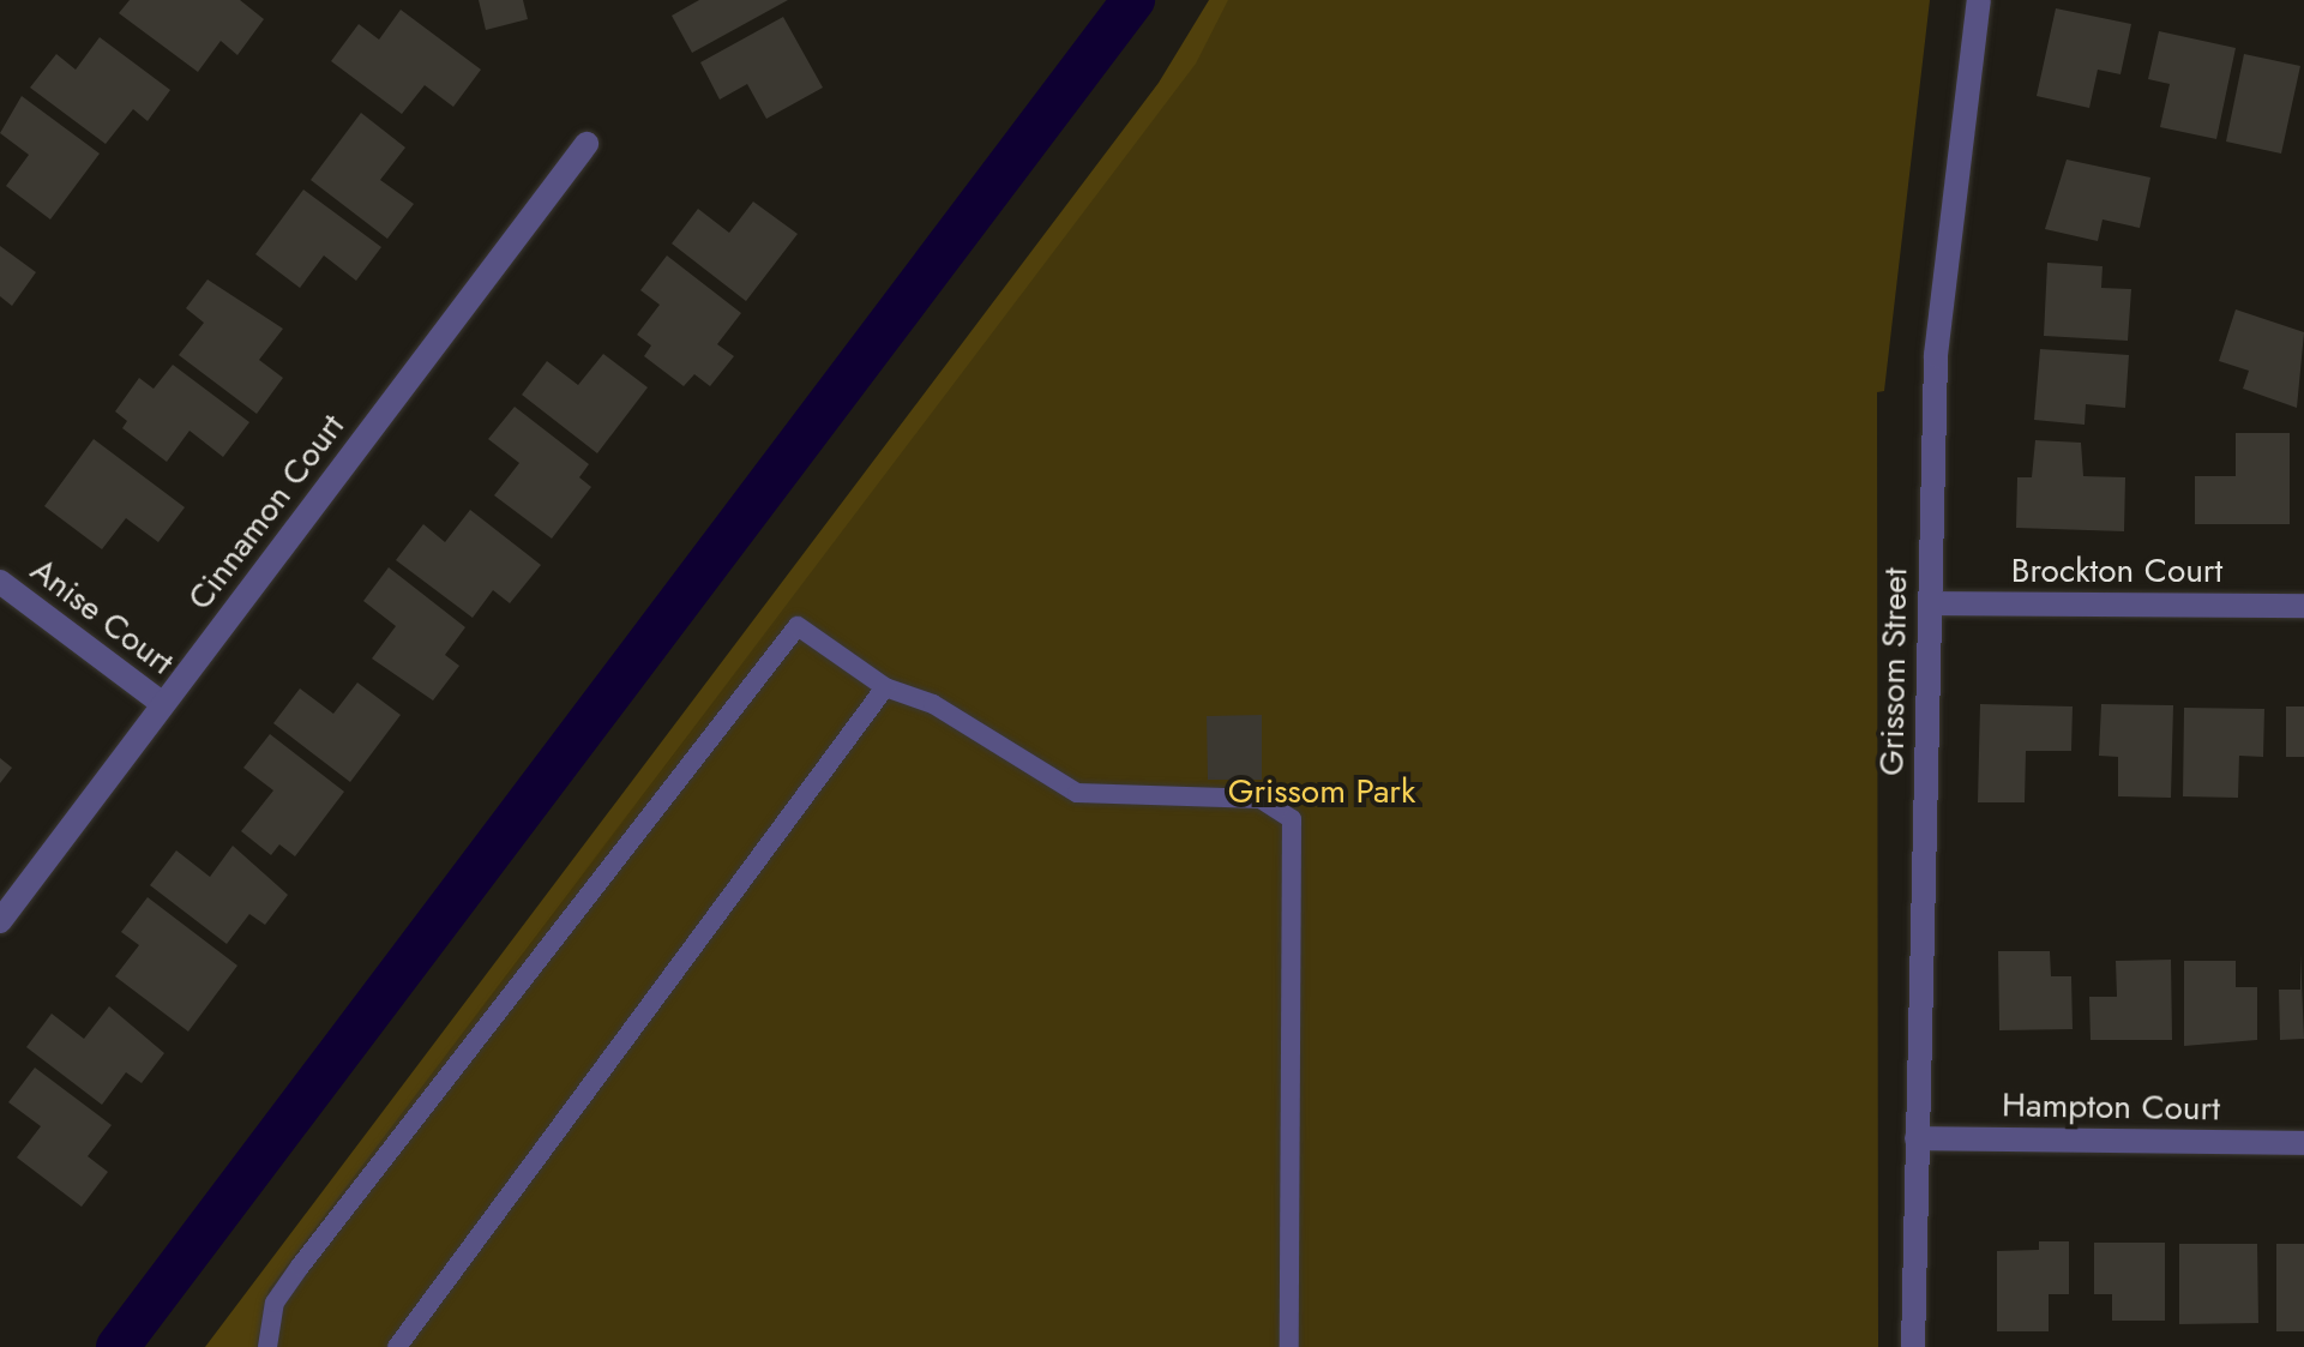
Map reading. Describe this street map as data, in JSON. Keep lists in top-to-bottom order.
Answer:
{
  "streets": {
    "street": [
      "Cinnamon Court",
      "Brockton Court",
      "Anise Court",
      "Grissom Street",
      "Hampton Court"
    ]
  },
  "crossings": [
    ["Cinnamon Court", "Anise Court"],
    ["Brockton Court", "Grissom Street"],
    ["Grissom Street", "Hampton Court"]
  ],
  "parks": ["Grissom Park"]
}
